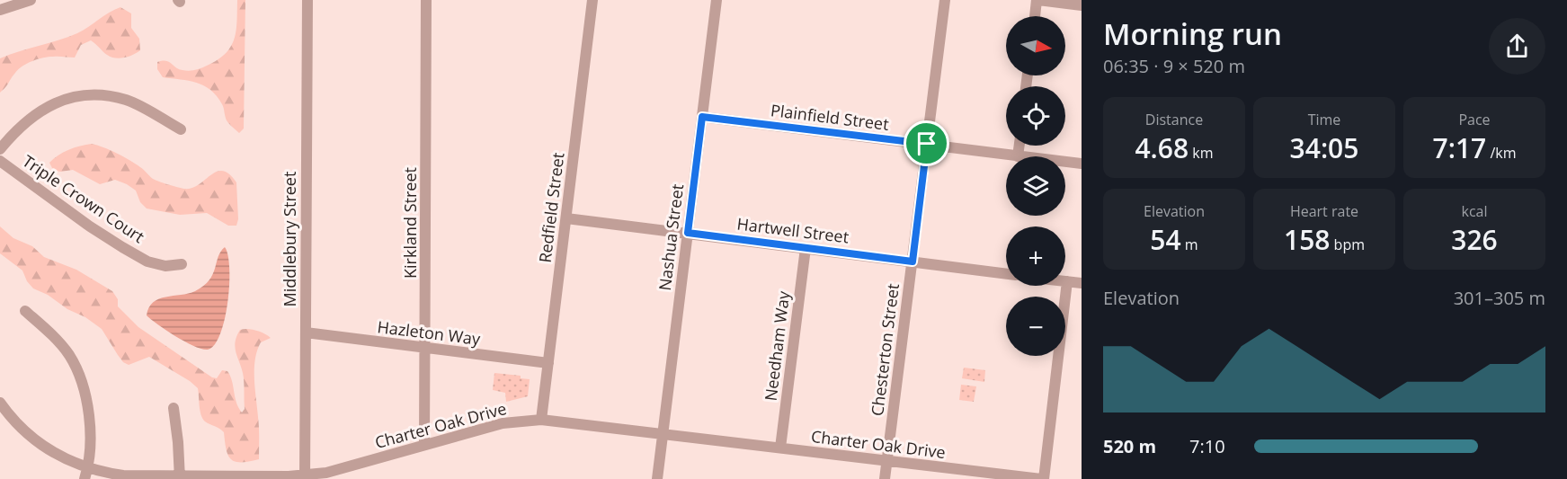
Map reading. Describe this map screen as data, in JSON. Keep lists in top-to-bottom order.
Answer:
{
  "streets": {
    "street": [
      "Plainfield Street",
      "Triple Crown Court",
      "Redfield Street",
      "Kirkland Street",
      "Hartwell Street",
      "Nashua Street",
      "Middlebury Street",
      "Hazleton Way",
      "Needham Way",
      "Chesterton Street",
      "Charter Oak Drive"
    ]
  },
  "crossings": [
    ["Plainfield Street", "Nashua Street"],
    ["Plainfield Street", "Chesterton Street"],
    ["Redfield Street", "Hartwell Street"],
    ["Redfield Street", "Hazleton Way"],
    ["Redfield Street", "Charter Oak Drive"],
    ["Kirkland Street", "Hazleton Way"],
    ["Kirkland Street", "Charter Oak Drive"],
    ["Hartwell Street", "Nashua Street"],
    ["Hartwell Street", "Needham Way"],
    ["Hartwell Street", "Chesterton Street"],
    ["Nashua Street", "Charter Oak Drive"],
    ["Middlebury Street", "Hazleton Way"],
    ["Middlebury Street", "Charter Oak Drive"],
    ["Needham Way", "Charter Oak Drive"],
    ["Chesterton Street", "Charter Oak Drive"]
  ],
  "north": "right",
  "page": {
    "heading": ["Morning run", "06:35 · 9 × 520 m"],
    "map_buttons": ["+", "−"],
    "stats": [
      ["Distance", "4.68 km"],
      ["Time", "34:05"],
      ["Pace", "7:17 /km"],
      ["Elevation", "54 m"],
      ["Heart rate", "158 bpm"],
      ["kcal", "326"]
    ],
    "chart": ["Elevation", "301–305 m"],
    "list": [
      {
        "name": "520 m",
        "note": "7:10"
      }
    ]
  }
}
